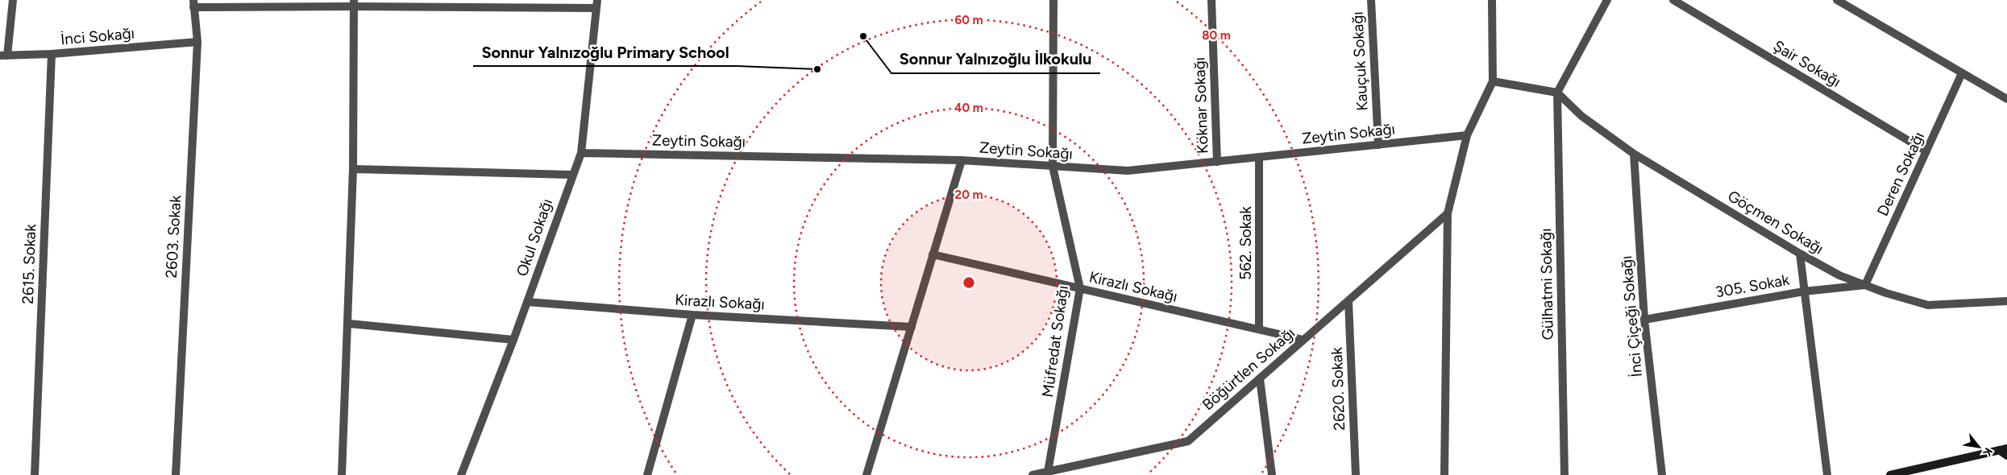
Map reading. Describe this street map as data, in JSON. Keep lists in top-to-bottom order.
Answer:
{
  "streets": {
    "street": [
      "İnci Sokağı",
      "Kauçuk Sokağı",
      "Şair Sokağı",
      "Köknar Sokağı",
      "Zeytin Sokağı",
      "Deren Sokağı",
      "Göçmen Sokağı",
      "2603. Sokak",
      "Okul Sokağı",
      "562. Sokak",
      "2615. Sokak",
      "Gülhatmi Sokağı",
      "305. Sokak",
      "Kirazlı Sokağı",
      "İnci Çiçeği Sokağı",
      "Müfredat Sokağı",
      "Böğürtlen Sokağı",
      "2620. Sokak"
    ]
  },
  "crossings": [
    ["İnci Sokağı", "2603. Sokak"],
    ["İnci Sokağı", "2615. Sokak"],
    ["Kauçuk Sokağı", "Zeytin Sokağı"],
    ["Şair Sokağı", "Deren Sokağı"],
    ["Köknar Sokağı", "Zeytin Sokağı"],
    ["Zeytin Sokağı", "Okul Sokağı"],
    ["Zeytin Sokağı", "562. Sokak"],
    ["Zeytin Sokağı", "Müfredat Sokağı"],
    ["Deren Sokağı", "Göçmen Sokağı"],
    ["Deren Sokağı", "305. Sokak"],
    ["Göçmen Sokağı", "Gülhatmi Sokağı"],
    ["Göçmen Sokağı", "305. Sokak"],
    ["Göçmen Sokağı", "İnci Çiçeği Sokağı"],
    ["Okul Sokağı", "Kirazlı Sokağı"],
    ["562. Sokak", "Kirazlı Sokağı"],
    ["305. Sokak", "İnci Çiçeği Sokağı"],
    ["Kirazlı Sokağı", "Müfredat Sokağı"],
    ["Kirazlı Sokağı", "Böğürtlen Sokağı"],
    ["Müfredat Sokağı", "Böğürtlen Sokağı"],
    ["Böğürtlen Sokağı", "2620. Sokak"]
  ],
  "places": ["Sonnur Yalnızoğlu İlkokulu", "Sonnur Yalnızoğlu Primary School"],
  "north": "bottom right",
  "rings": [
    "60 m",
    "80 m",
    "40 m",
    "20 m"
  ]
}
